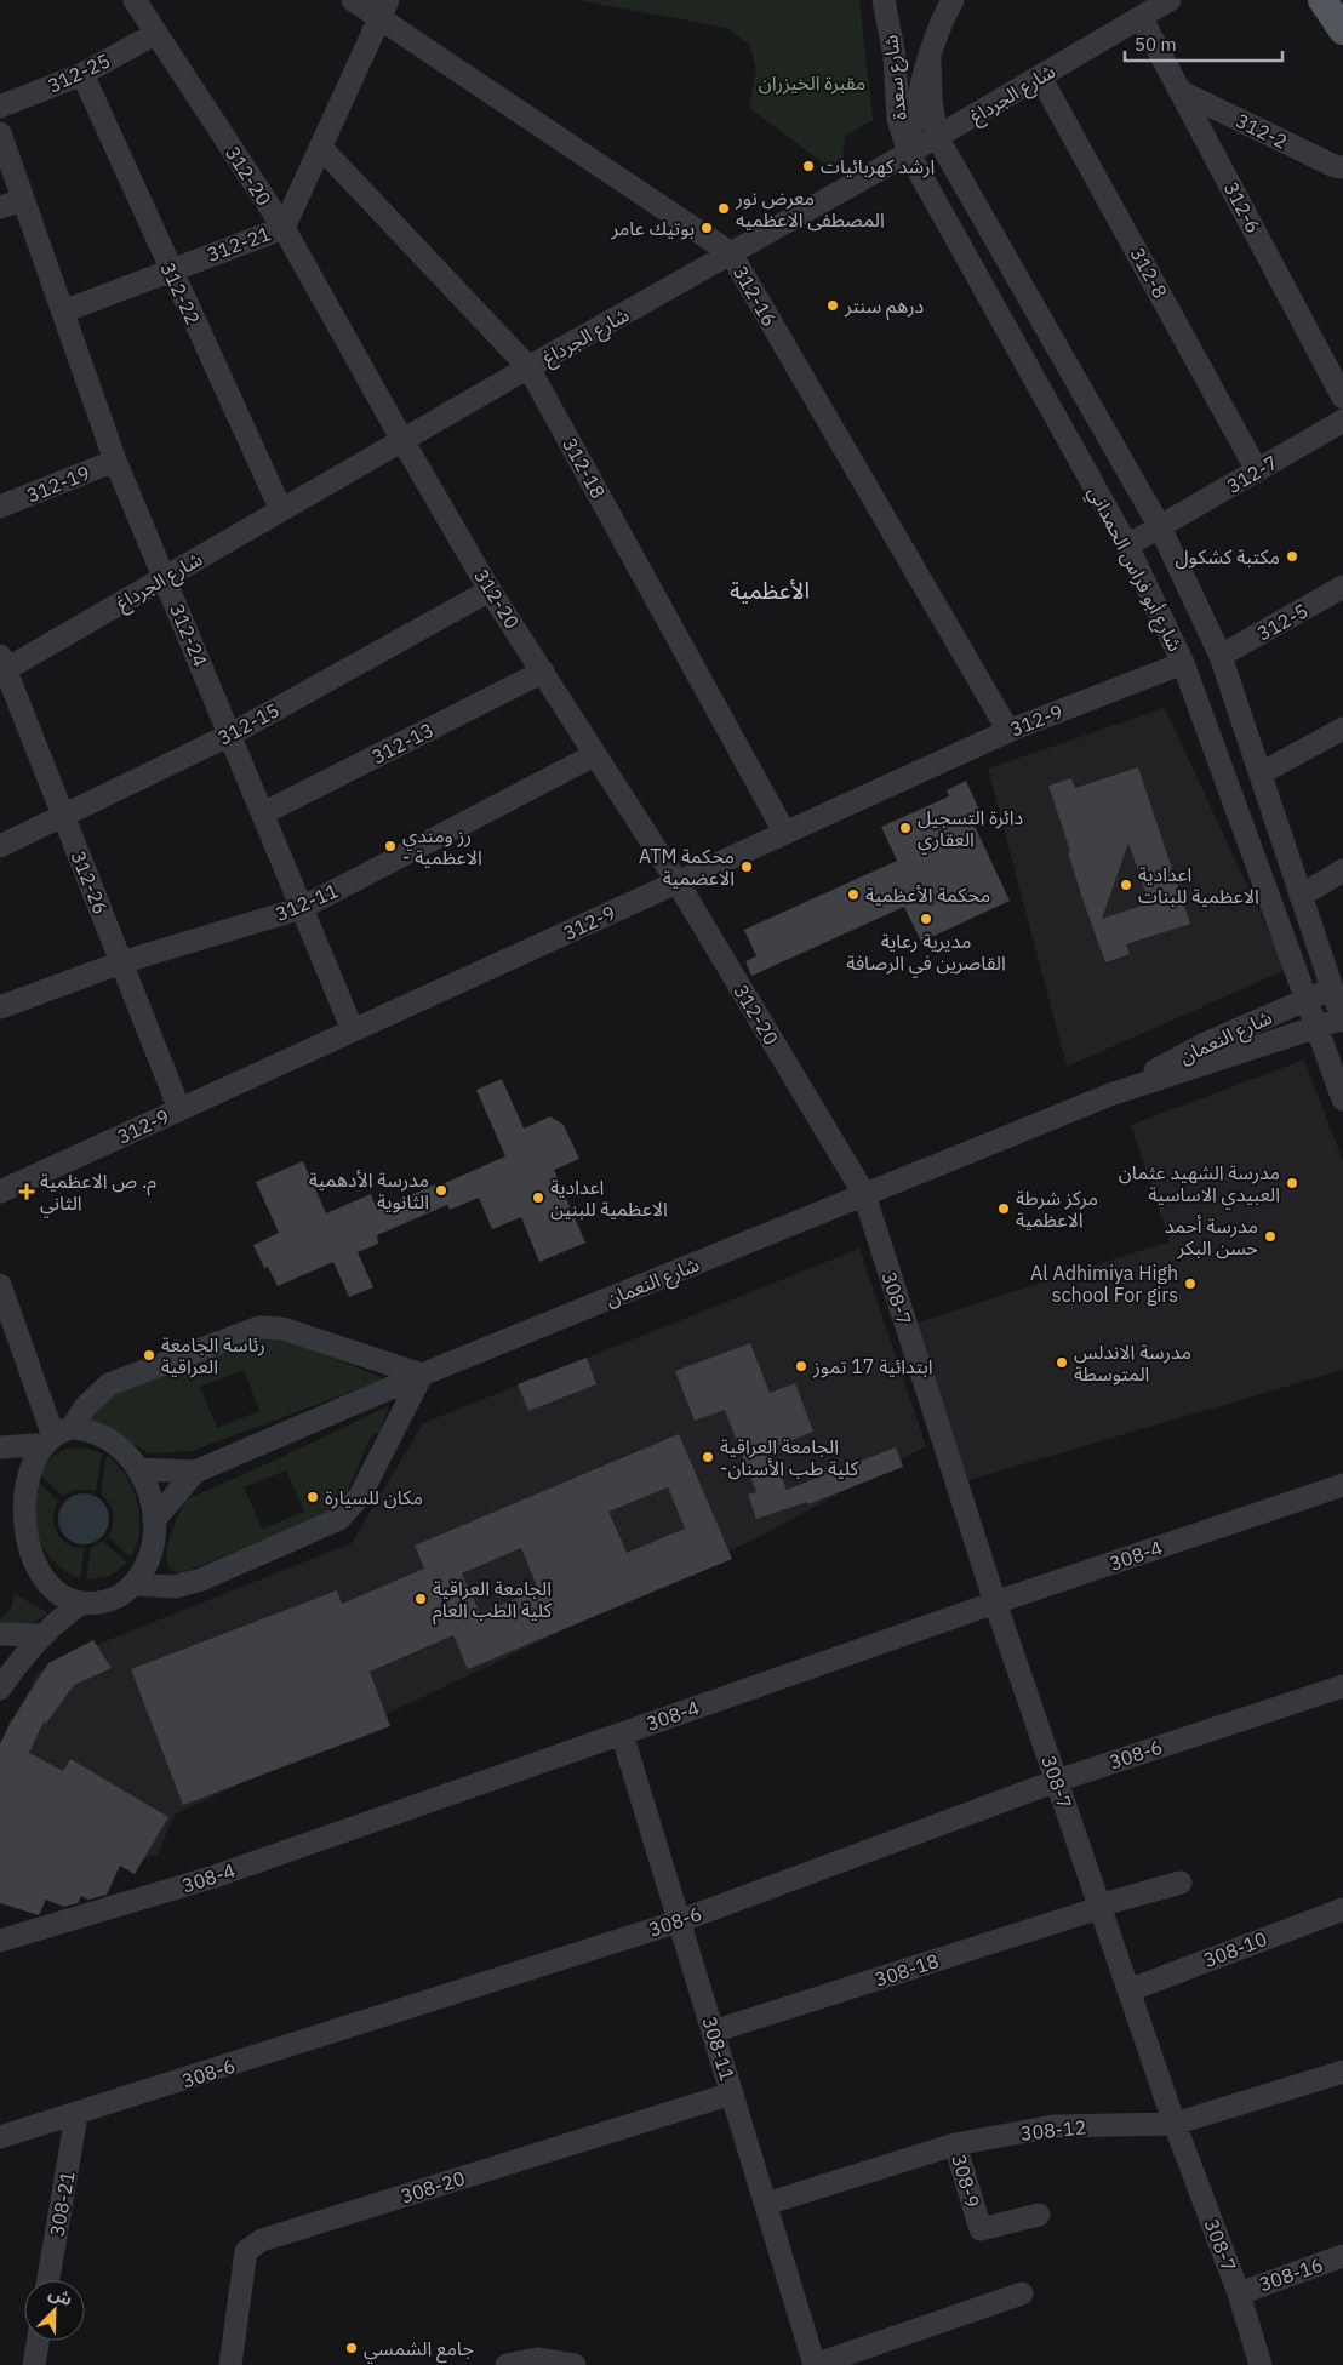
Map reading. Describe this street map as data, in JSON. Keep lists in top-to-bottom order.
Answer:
{
  "streets": {
    "street": [
      "312-25",
      "شارع سعدة",
      "شارع الجرداغ",
      "312-2",
      "312-20",
      "312-6",
      "312-21",
      "312-8",
      "312-22",
      "312-16",
      "312-18",
      "312-7",
      "312-19",
      "شارع أبو فراس الحمداني",
      "312-5",
      "312-24",
      "312-9",
      "312-15",
      "312-13",
      "312-26",
      "312-11",
      "شارع النعمان",
      "308-7",
      "308-4",
      "308-6",
      "308-10",
      "308-18",
      "308-11",
      "308-12",
      "308-9",
      "308-20",
      "308-21",
      "308-16"
    ]
  },
  "crossings": [
    ["312-25", "312-20"],
    ["312-25", "312-22"],
    ["شارع سعدة", "شارع الجرداغ"],
    ["شارع سعدة", "شارع أبو فراس الحمداني"],
    ["شارع الجرداغ", "312-20"],
    ["شارع الجرداغ", "312-6"],
    ["شارع الجرداغ", "312-8"],
    ["شارع الجرداغ", "312-22"],
    ["شارع الجرداغ", "312-16"],
    ["شارع الجرداغ", "312-18"],
    ["شارع الجرداغ", "شارع أبو فراس الحمداني"],
    ["شارع الجرداغ", "312-24"],
    ["شارع الجرداغ", "312-26"],
    ["312-2", "312-6"],
    ["312-20", "312-21"],
    ["312-20", "312-9"],
    ["312-20", "312-15"],
    ["312-20", "312-13"],
    ["312-20", "312-11"],
    ["312-20", "شارع النعمان"],
    ["312-20", "308-7"],
    ["312-21", "312-22"],
    ["312-21", "312-16"],
    ["312-21", "312-18"],
    ["312-21", "312-24"],
    ["312-8", "312-7"],
    ["312-16", "312-9"],
    ["312-18", "312-9"],
    ["312-7", "شارع أبو فراس الحمداني"],
    ["312-19", "312-24"],
    ["شارع أبو فراس الحمداني", "312-5"],
    ["شارع أبو فراس الحمداني", "312-9"],
    ["شارع أبو فراس الحمداني", "شارع النعمان"],
    ["312-24", "312-9"],
    ["312-24", "312-15"],
    ["312-24", "312-13"],
    ["312-24", "312-11"],
    ["312-9", "312-26"],
    ["312-15", "312-26"],
    ["312-26", "312-11"],
    ["شارع النعمان", "308-7"],
    ["308-7", "308-4"],
    ["308-7", "308-6"],
    ["308-7", "308-10"],
    ["308-7", "308-18"],
    ["308-7", "308-12"],
    ["308-7", "308-16"],
    ["308-4", "308-11"],
    ["308-6", "308-11"],
    ["308-6", "308-21"],
    ["308-18", "308-11"],
    ["308-11", "308-12"],
    ["308-11", "308-20"],
    ["308-12", "308-9"]
  ],
  "districts": ["الأعظمية"],
  "parks": ["مقبرة الخيزران"],
  "places": {
    "other": [
      "ارشد كهربائيات",
      "معرض نور المصطفى الاعظميه",
      "بوتيك عامر",
      "درهم سنتر",
      "مكتبة كشكول",
      "دائرة التسجيل العقاري",
      "رز ومندي - الاعظمية",
      "ATM محكمة الاعضمية",
      "اعدادية الاعظمية للبنات",
      "محكمة الأعظمية",
      "مديرية رعاية القاصرين في الرصافة",
      "مدرسة الشهيد عثمان العبيدي الاساسية",
      "مدرسة الأدهمية الثانوية",
      "اعدادية الاعظمية للبنين",
      "مركز شرطة الاعظمية",
      "مدرسة أحمد حسن البكر",
      "Al Adhimiya High school For girs",
      "رئاسة الجامعة العراقية",
      "مدرسة الاندلس المتوسطة",
      "ابتدائية 17 تموز",
      "الجامعة العراقية -كلية طب الأسنان",
      "مكان للسيارة",
      "الجامعة العراقية كلية الطب العام",
      "جامع الشمسي"
    ],
    "health": ["م. ص الاعظمية الثاني"]
  },
  "scale_bar": "50 m",
  "north": "top right"
}
